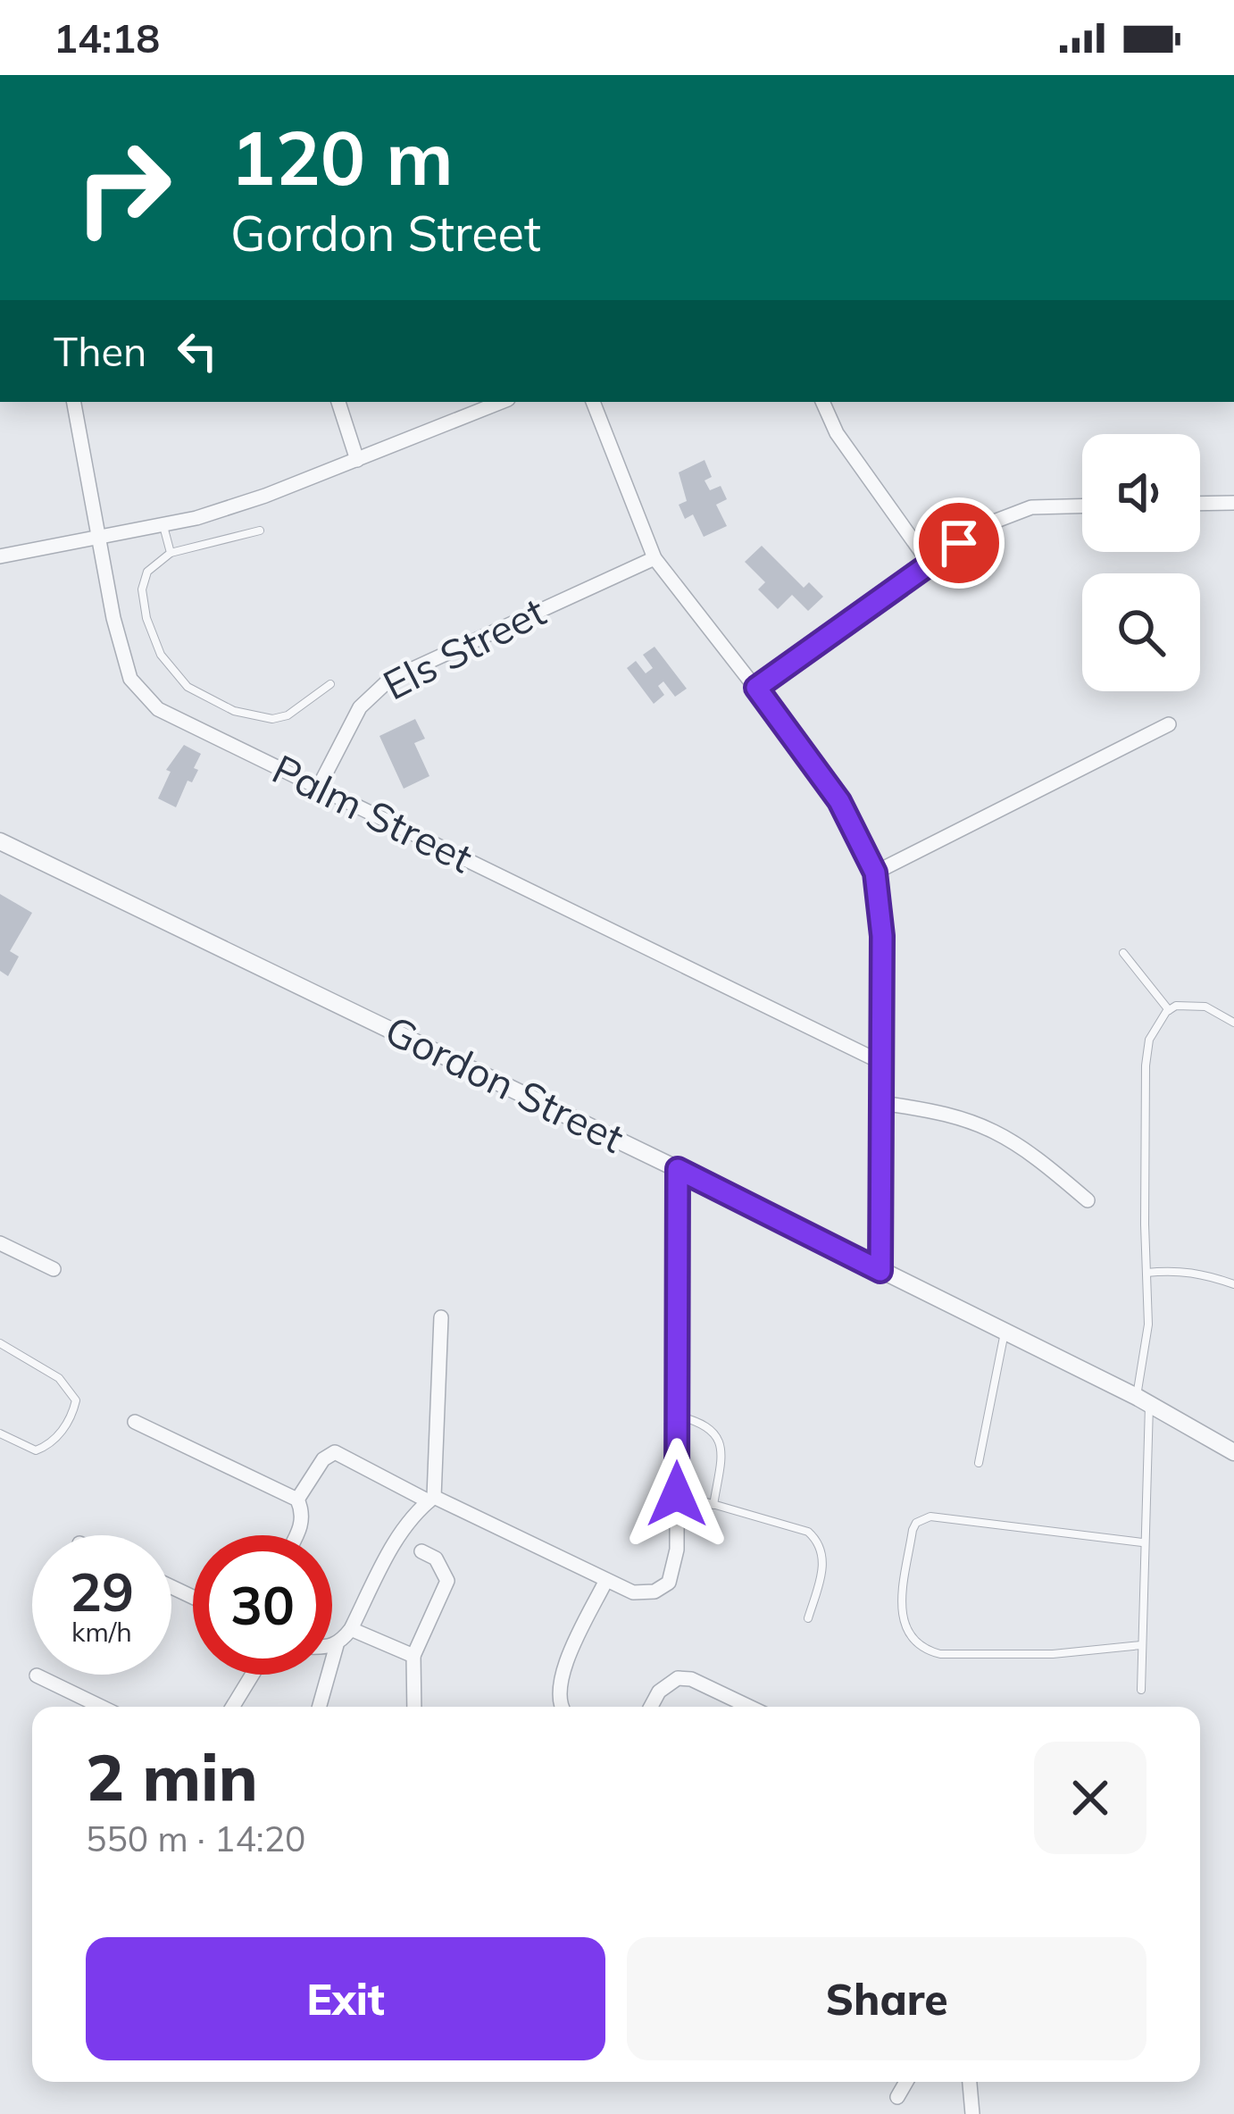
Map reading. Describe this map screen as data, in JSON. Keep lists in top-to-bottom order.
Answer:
{
  "streets": {
    "street": ["Els Street", "Palm Street", "Gordon Street"]
  },
  "crossings": [
    ["Els Street", "Palm Street"]
  ],
  "page": {
    "status": "14:18",
    "turn": ["120 m", "Gordon Street"],
    "then": "Then",
    "speed": "29 km/h",
    "limit": "30",
    "heading": ["2 min", "550 m · 14:20"],
    "buttons": ["Exit", "Share"]
  }
}
